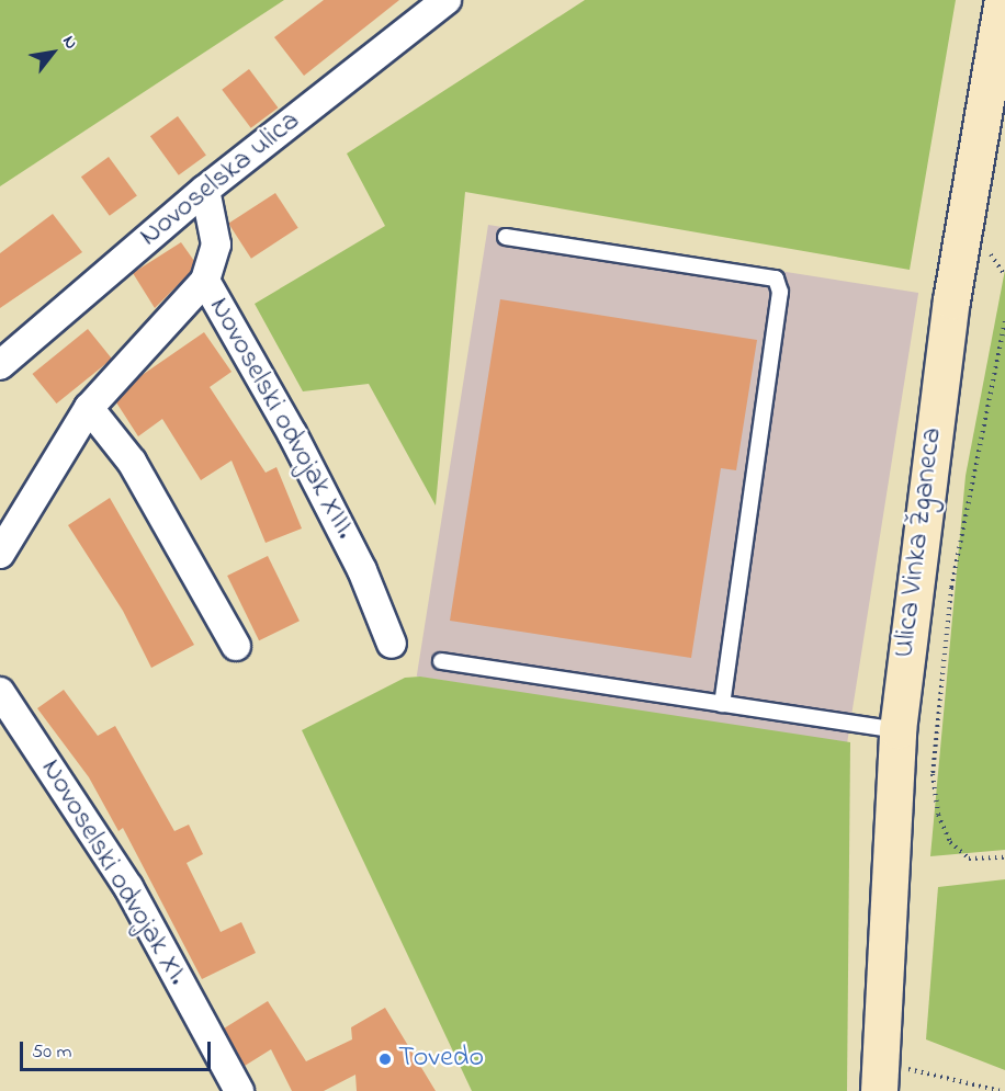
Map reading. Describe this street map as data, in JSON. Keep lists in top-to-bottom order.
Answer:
{
  "streets": {
    "street": [
      "Novoselska ulica",
      "Novoselski odvojak XIII.",
      "Ulica Vinka Žganeca",
      "Novoselski odvojak XI."
    ]
  },
  "places": ["Tovedo"],
  "scale_bar": "50 m",
  "north": "top right"
}
